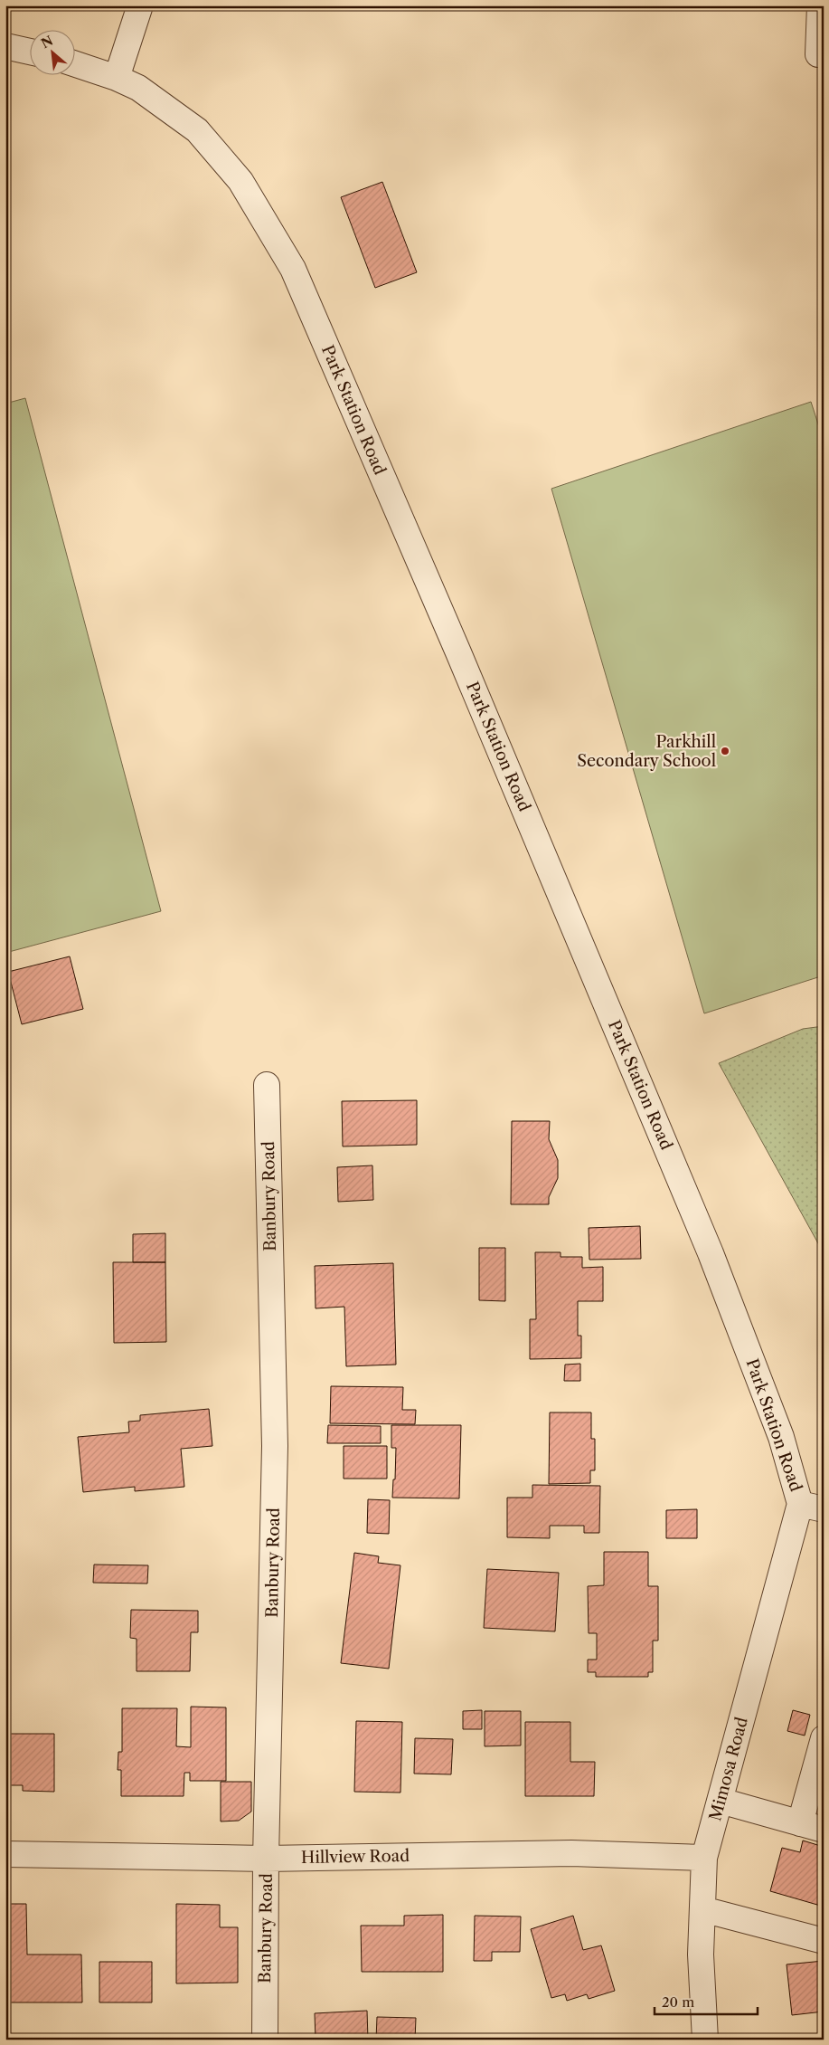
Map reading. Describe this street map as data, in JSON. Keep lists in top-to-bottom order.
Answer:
{
  "streets": {
    "street": [
      "Park Station Road",
      "Banbury Road",
      "Mimosa Road",
      "Hillview Road"
    ]
  },
  "crossings": [
    ["Park Station Road", "Mimosa Road"],
    ["Banbury Road", "Hillview Road"],
    ["Mimosa Road", "Hillview Road"]
  ],
  "places": ["Parkhill Secondary School"],
  "scale_bar": "20 m",
  "north": "top left"
}
